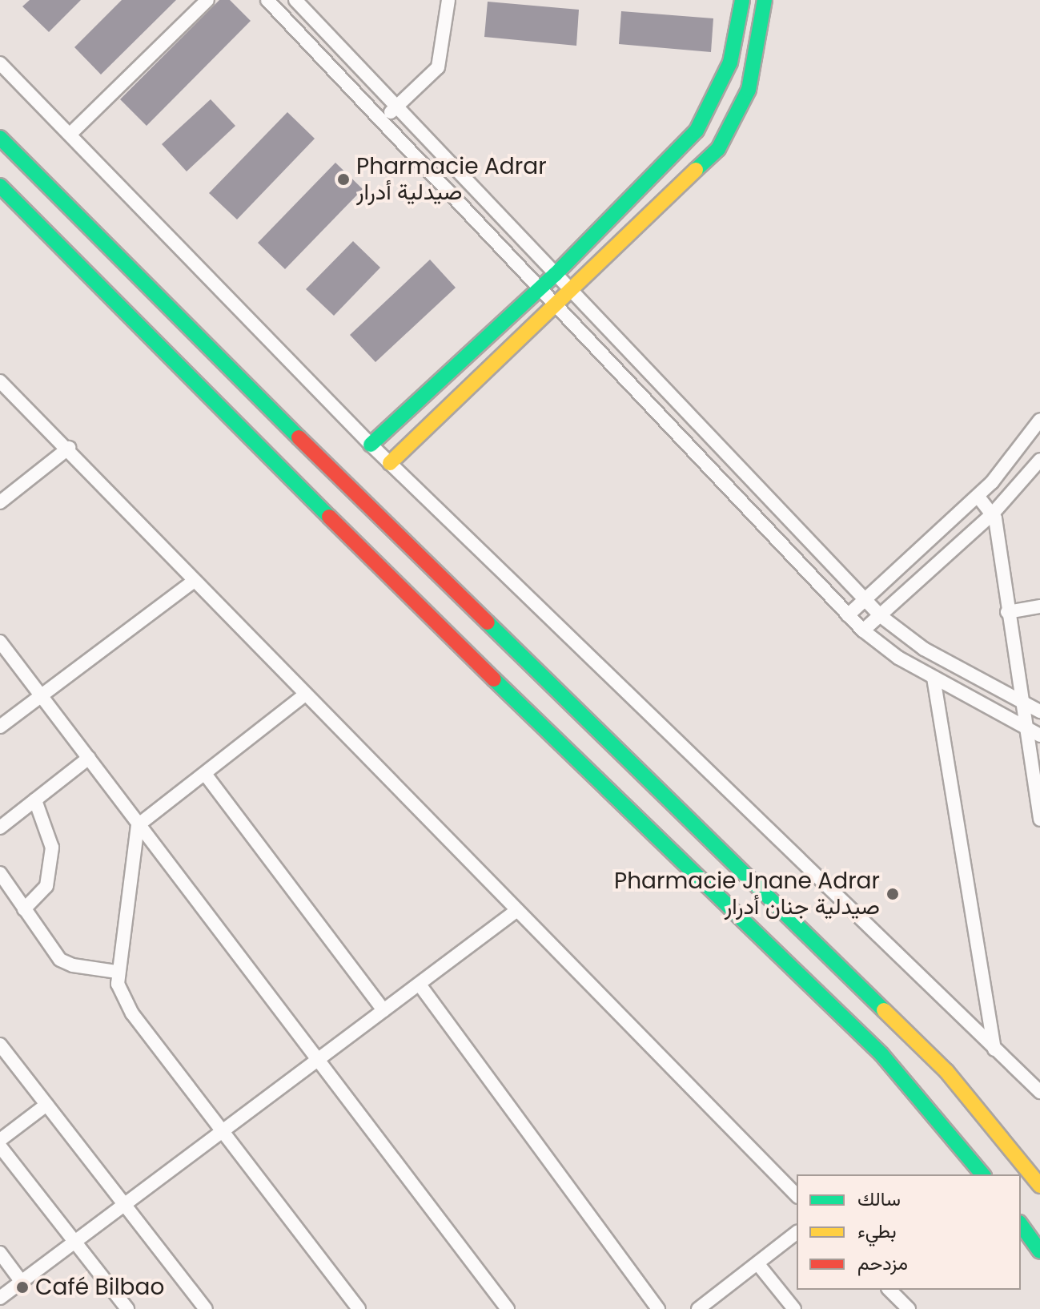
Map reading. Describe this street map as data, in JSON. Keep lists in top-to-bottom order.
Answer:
{
  "places": ["Pharmacie Adrar صيدلية أدرار", "Pharmacie Jnane Adrar صيدلية جنان أدرار", "Café Bilbao"],
  "legend": ["سالك", "بطيء", "مزدحم"]
}
